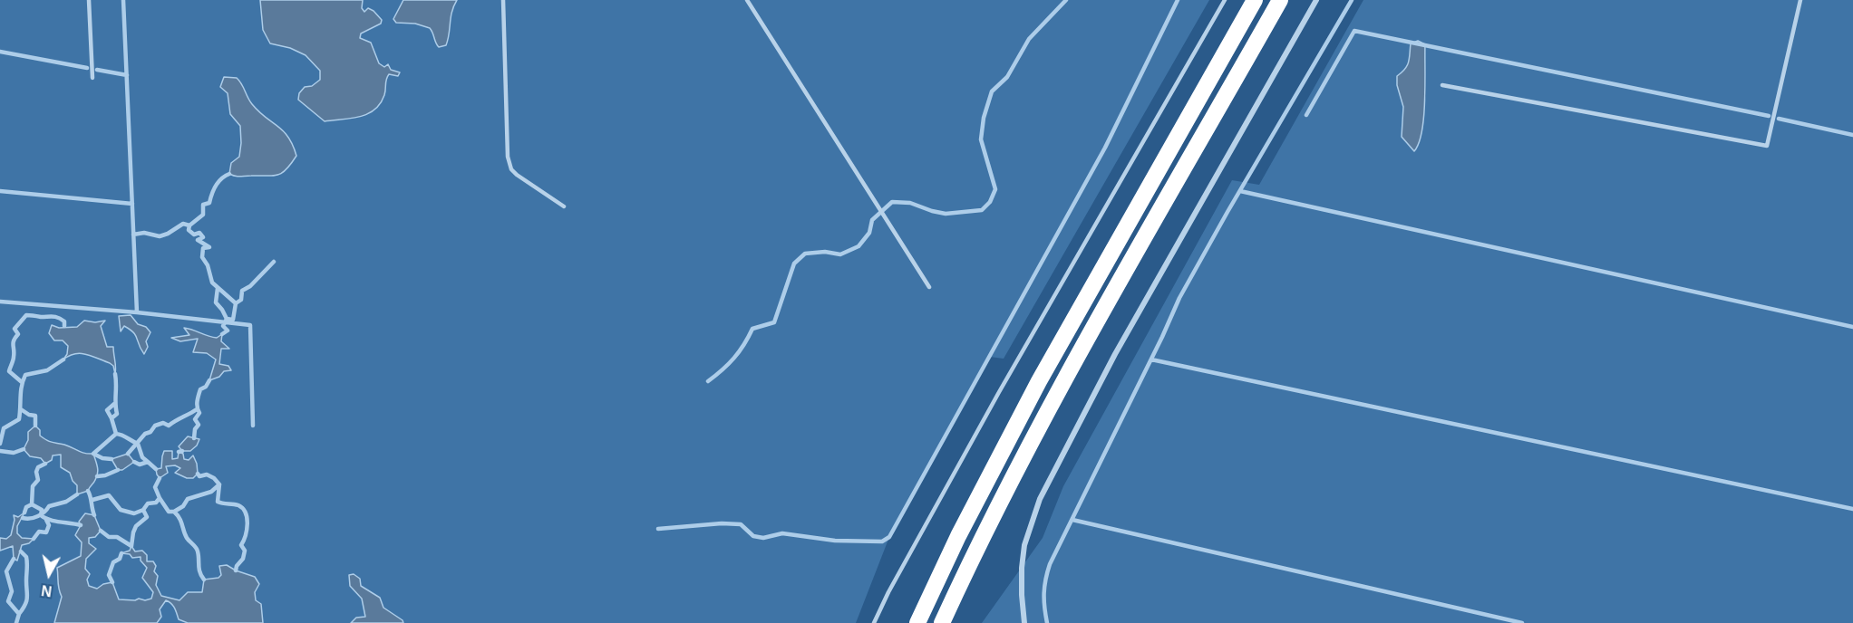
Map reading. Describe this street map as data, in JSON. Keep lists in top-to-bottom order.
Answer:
{
  "north": "bottom"
}
